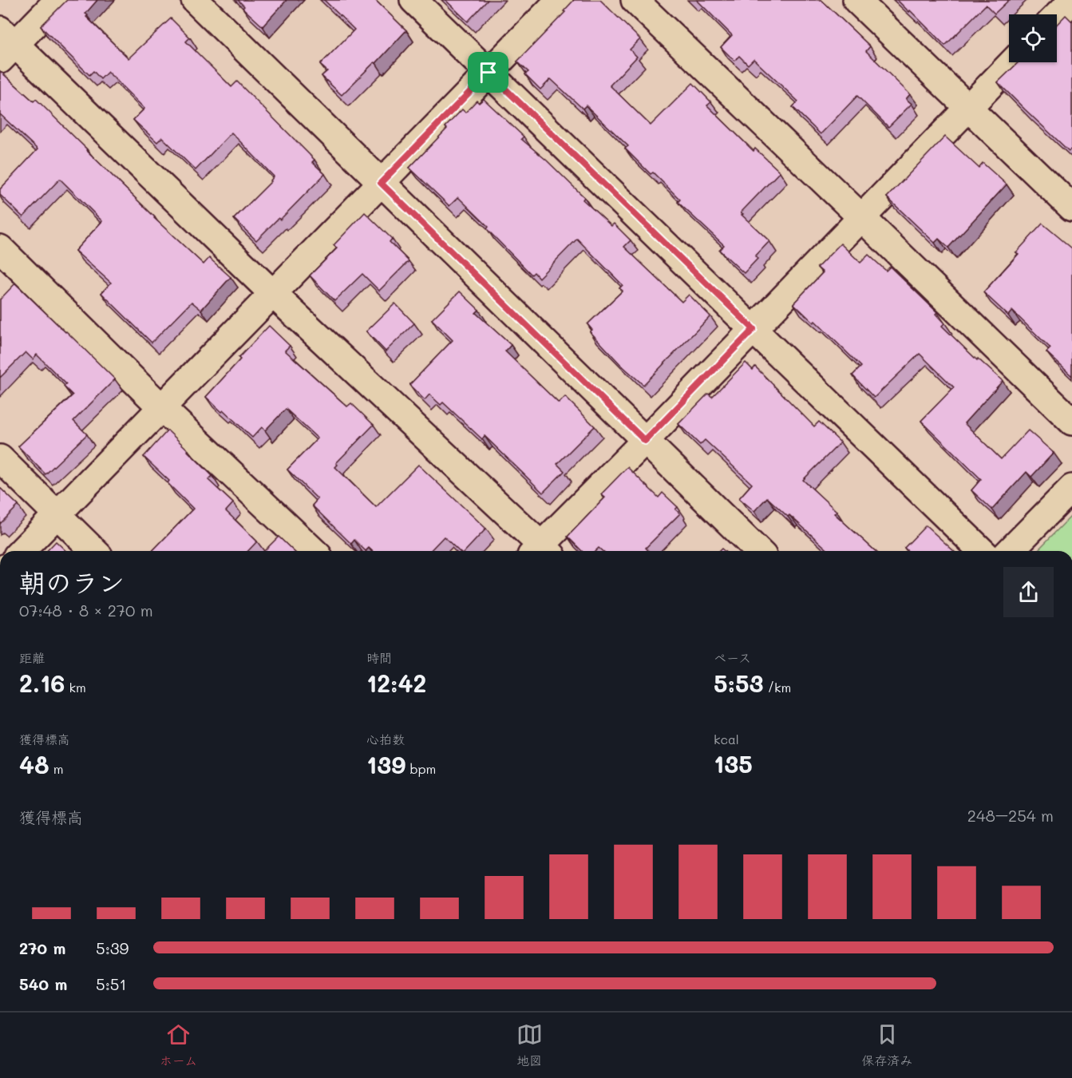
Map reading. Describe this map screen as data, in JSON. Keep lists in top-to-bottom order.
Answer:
{
  "page": {
    "heading": ["朝のラン", "07:48 · 8 × 270 m"],
    "stats": [
      ["距離", "2.16 km"],
      ["時間", "12:42"],
      ["ペース", "5:53 /km"],
      ["獲得標高", "48 m"],
      ["心拍数", "139 bpm"],
      ["kcal", "135"]
    ],
    "chart": ["獲得標高", "248–254 m"],
    "list": [
      {
        "name": "270 m",
        "note": "5:39"
      },
      {
        "name": "540 m",
        "note": "5:51"
      }
    ],
    "tabs": ["ホーム", "地図", "保存済み"]
  }
}
